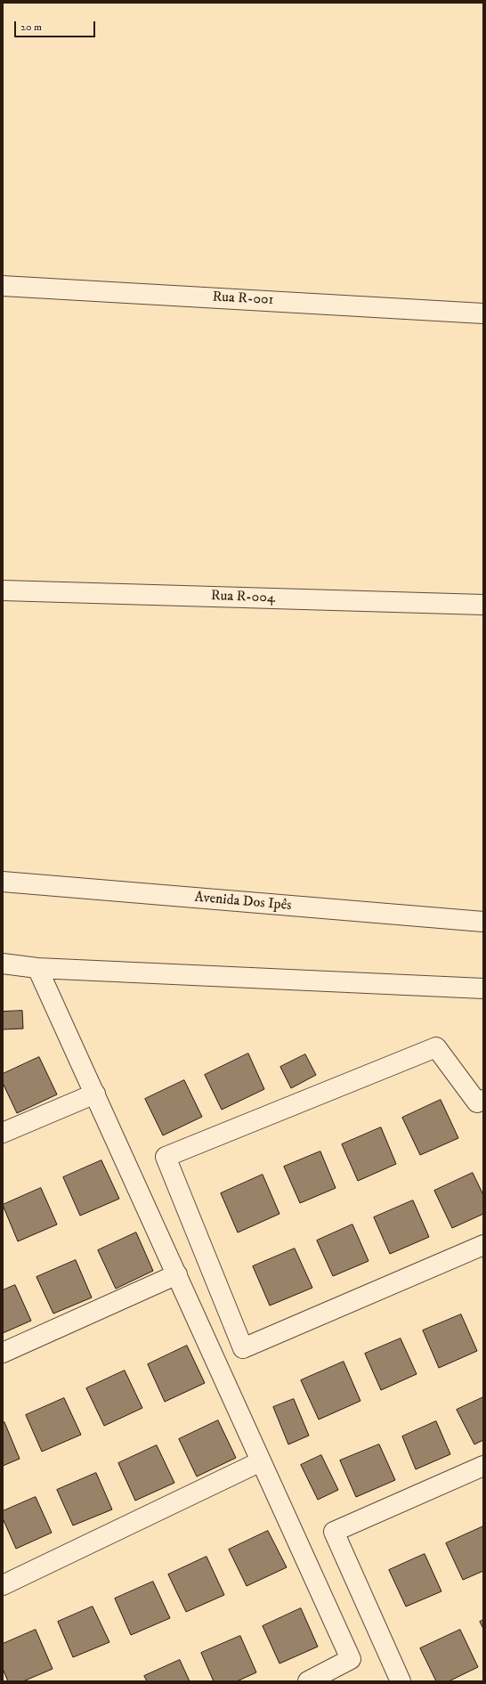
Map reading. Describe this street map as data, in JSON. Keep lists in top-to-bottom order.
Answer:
{
  "streets": {
    "street": ["Rua R-001", "Rua R-004", "Avenida Dos Ipês"]
  },
  "scale_bar": "20 m"
}
